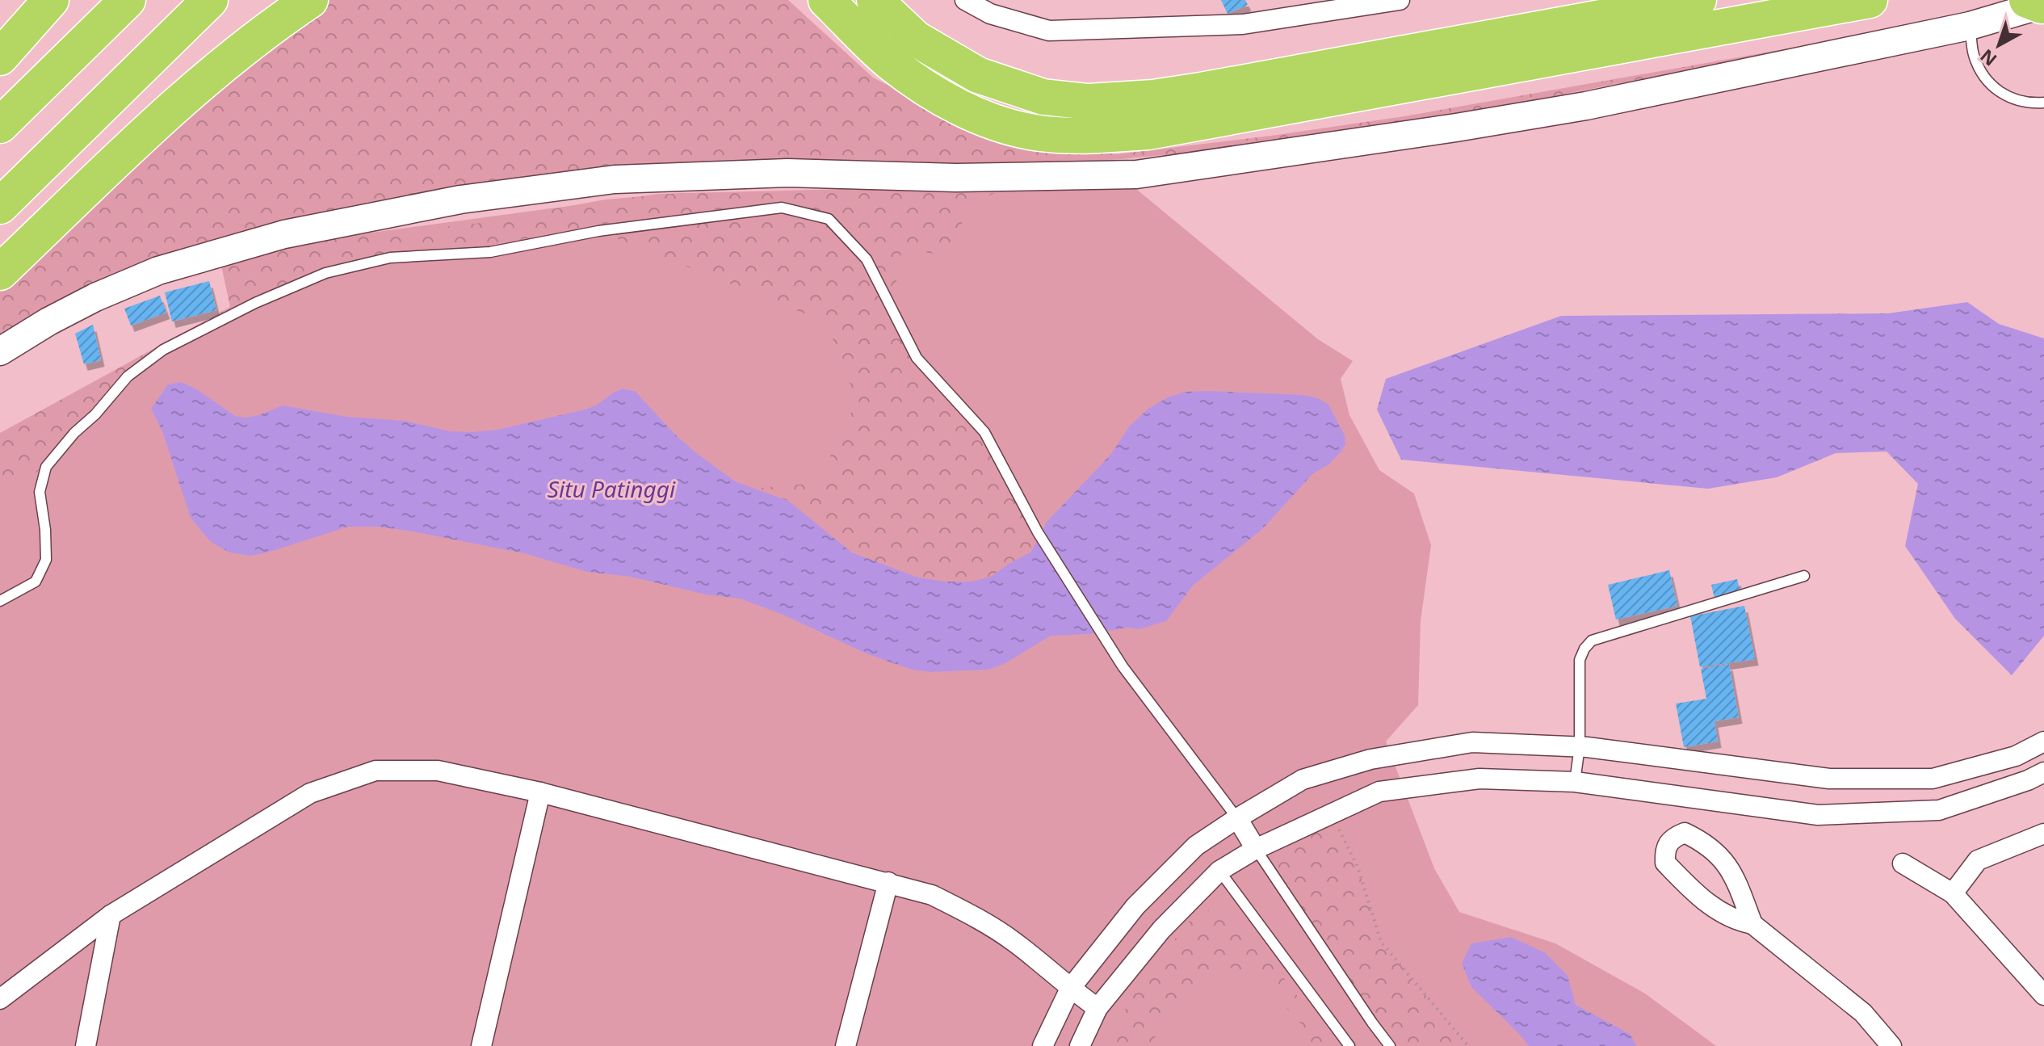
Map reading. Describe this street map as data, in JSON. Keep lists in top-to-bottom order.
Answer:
{
  "water": ["Situ Patinggi"],
  "north": "bottom left"
}
